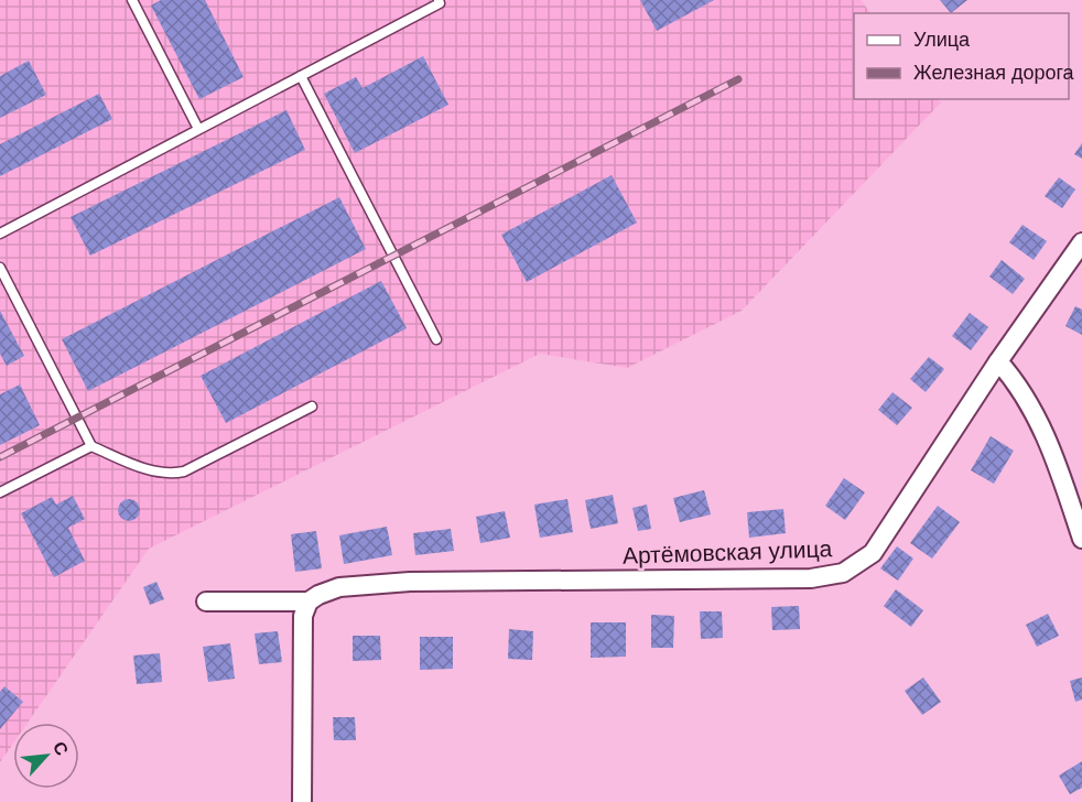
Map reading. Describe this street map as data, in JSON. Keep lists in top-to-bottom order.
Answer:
{
  "streets": {
    "street": ["Артёмовская улица"]
  },
  "legend": ["Улица", "Железная дорога"],
  "north": "top right"
}
